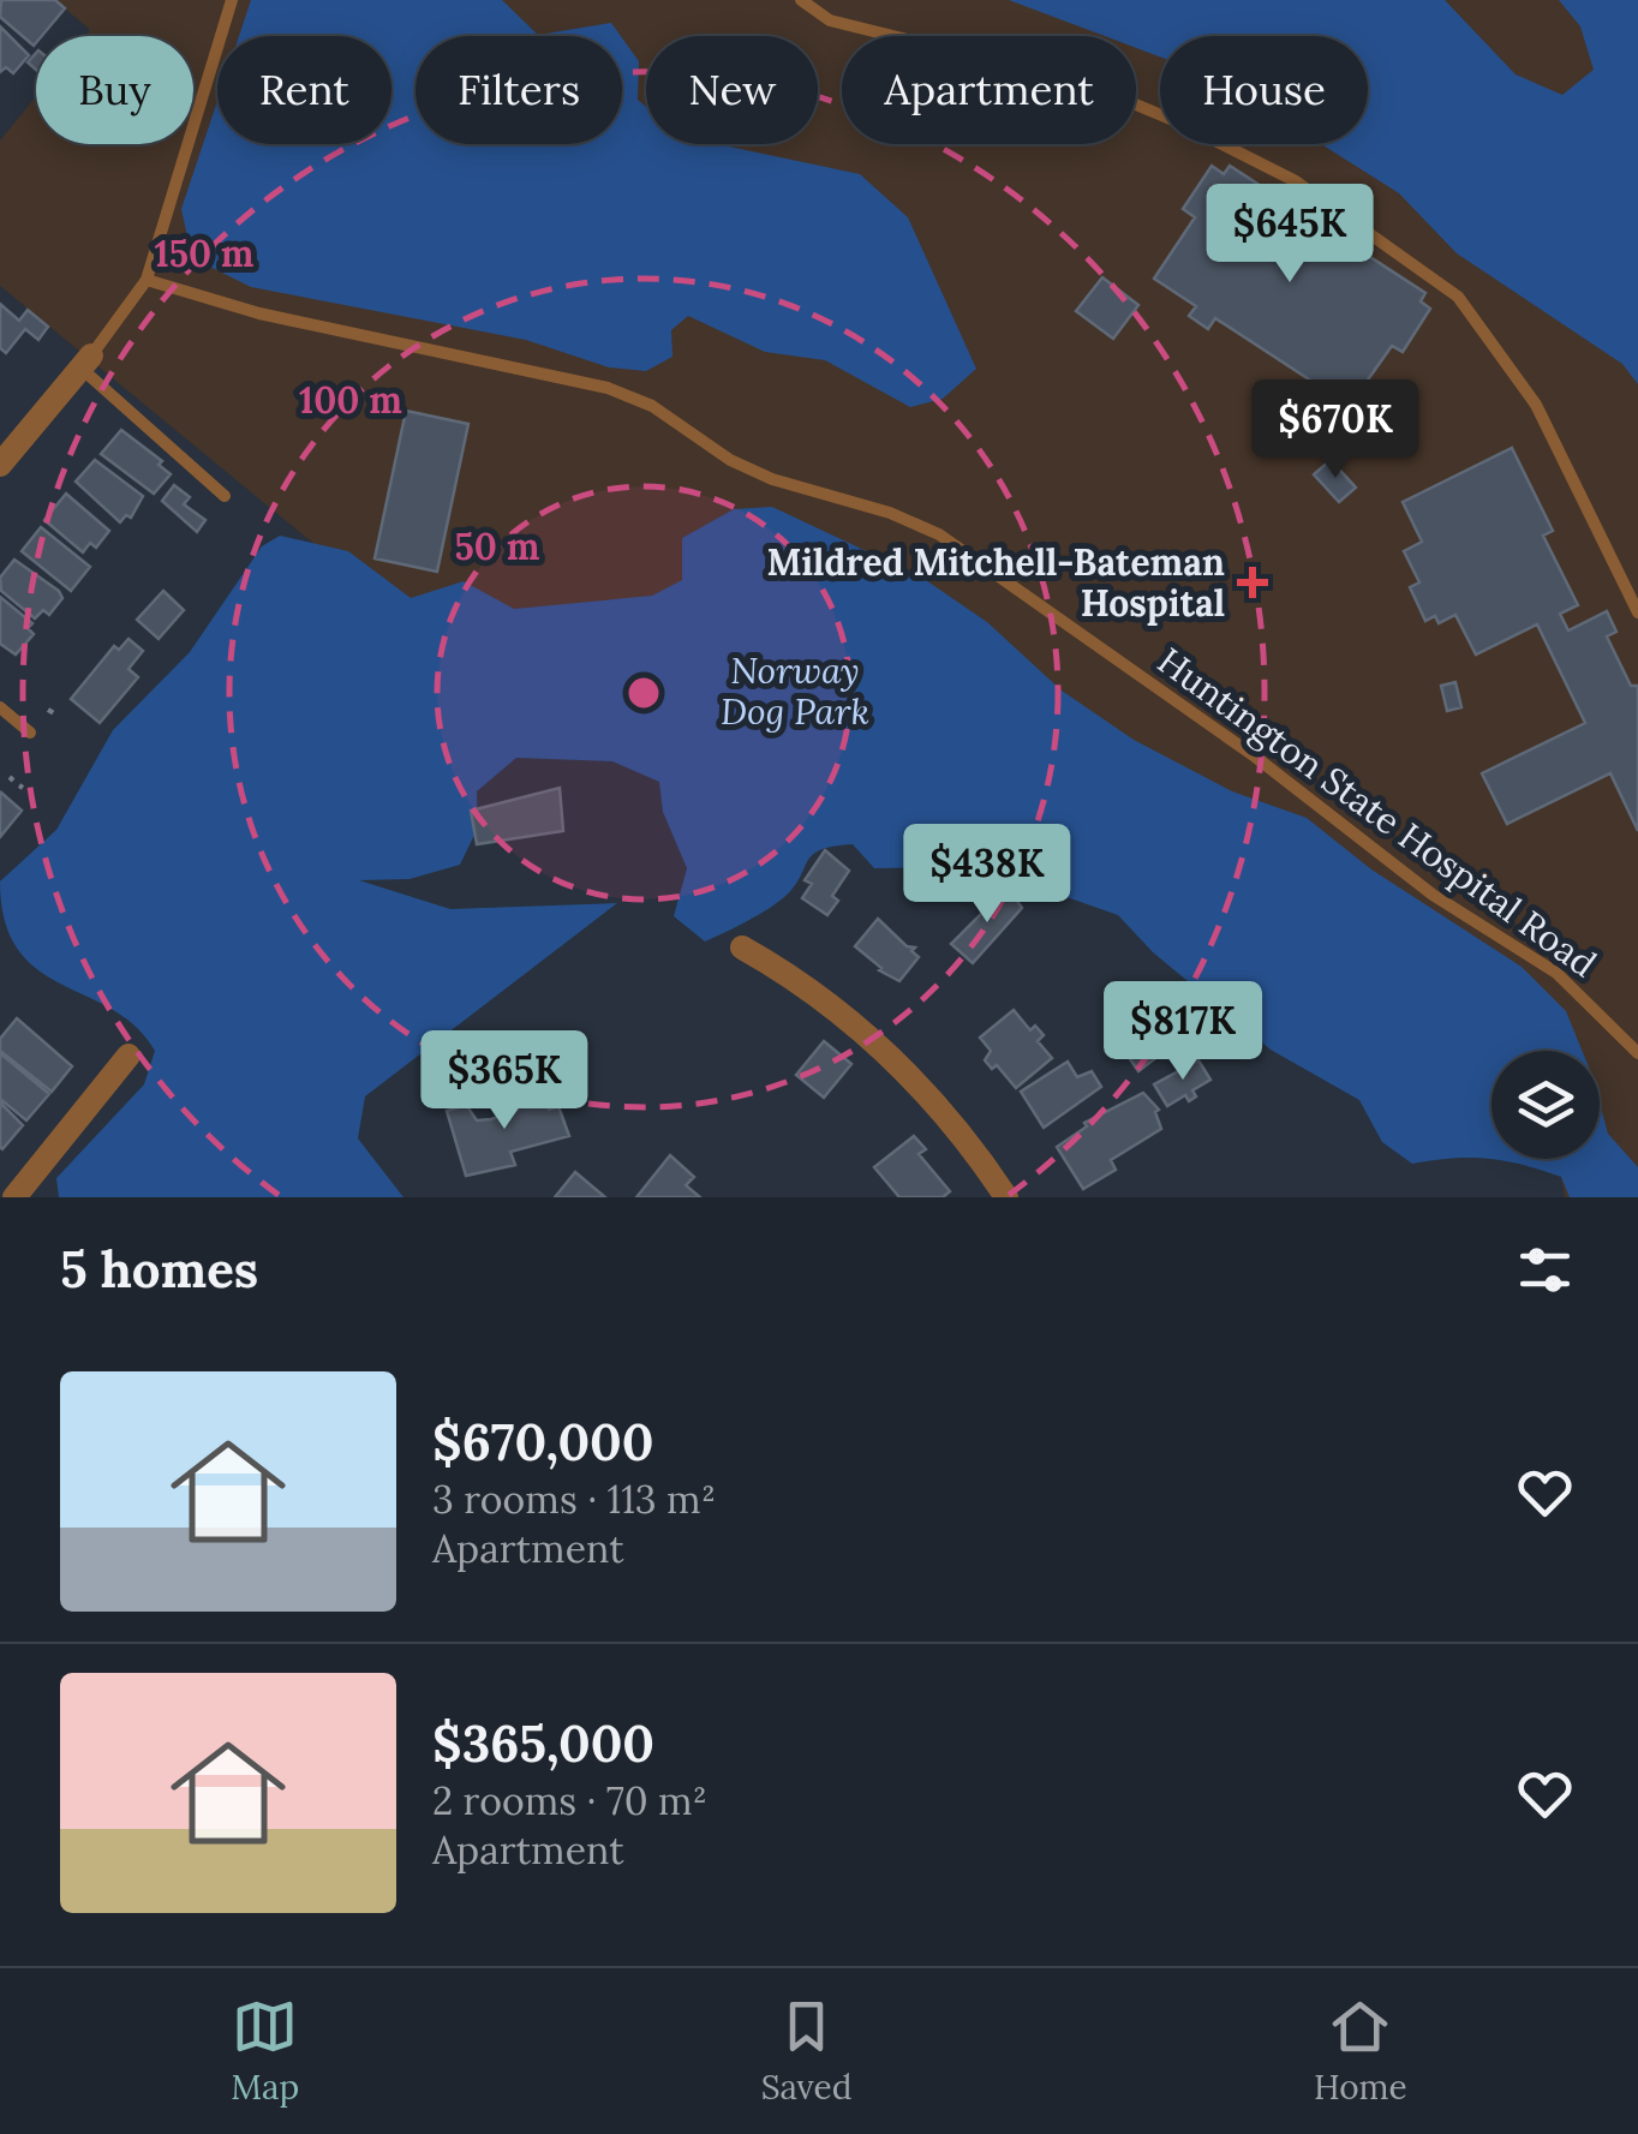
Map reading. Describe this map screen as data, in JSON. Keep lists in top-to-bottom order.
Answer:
{
  "streets": {
    "lane": ["Huntington State Hospital Road"]
  },
  "parks": ["Norway Dog Park"],
  "places": {
    "health": ["Mildred Mitchell-Bateman Hospital"]
  },
  "page": {
    "chip": [
      "Buy",
      "Rent",
      "Filters",
      "New",
      "Apartment",
      "House"
    ],
    "price": [
      "$645K",
      "$670K",
      "$438K",
      "$817K",
      "$365K"
    ],
    "heading": "5 homes",
    "list": [
      {
        "name": "$670,000",
        "note": "3 rooms · 113 m² · Apartment"
      },
      {
        "name": "$365,000",
        "note": "2 rooms · 70 m² · Apartment"
      }
    ],
    "tabs": ["Map", "Saved", "Home"]
  },
  "rings": ["150 m", "100 m", "50 m"]
}
